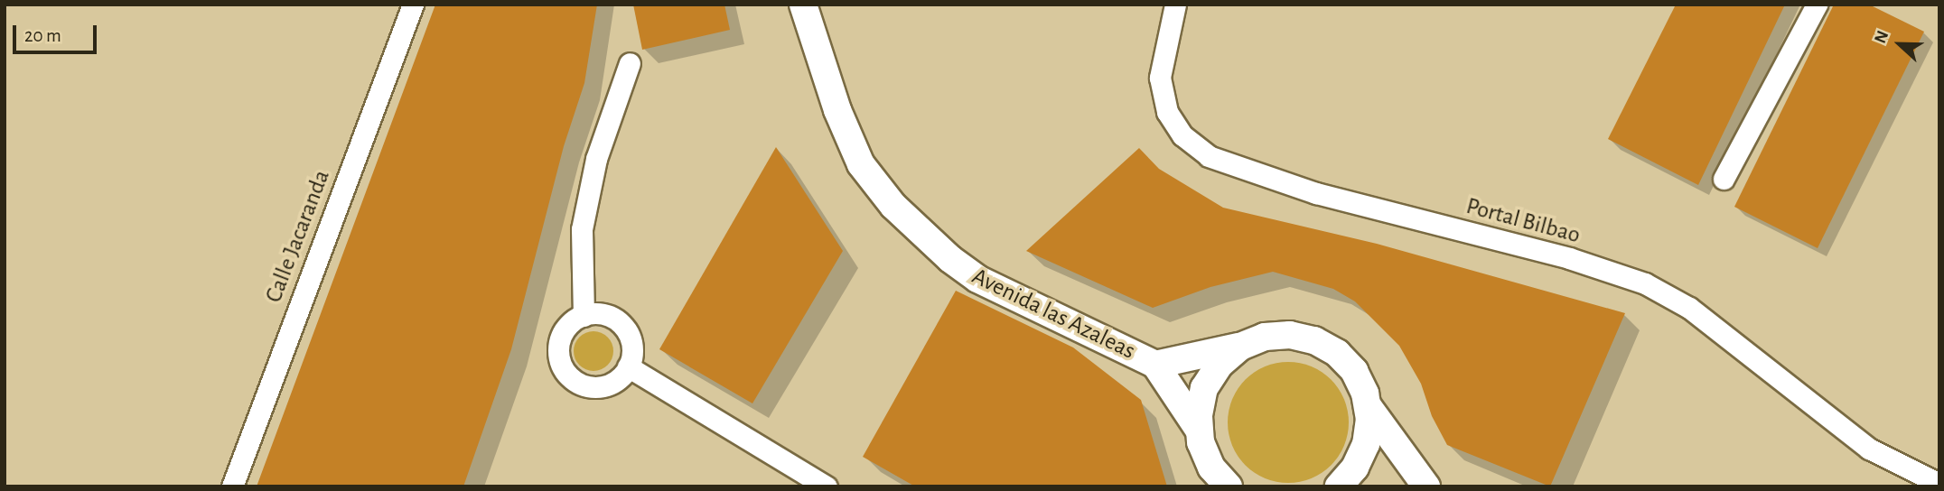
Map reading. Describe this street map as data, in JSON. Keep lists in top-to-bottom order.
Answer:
{
  "streets": {
    "street": ["Portal Bilbao", "Calle Jacaranda", "Avenida las Azaleas"]
  },
  "scale_bar": "20 m",
  "north": "left"
}
